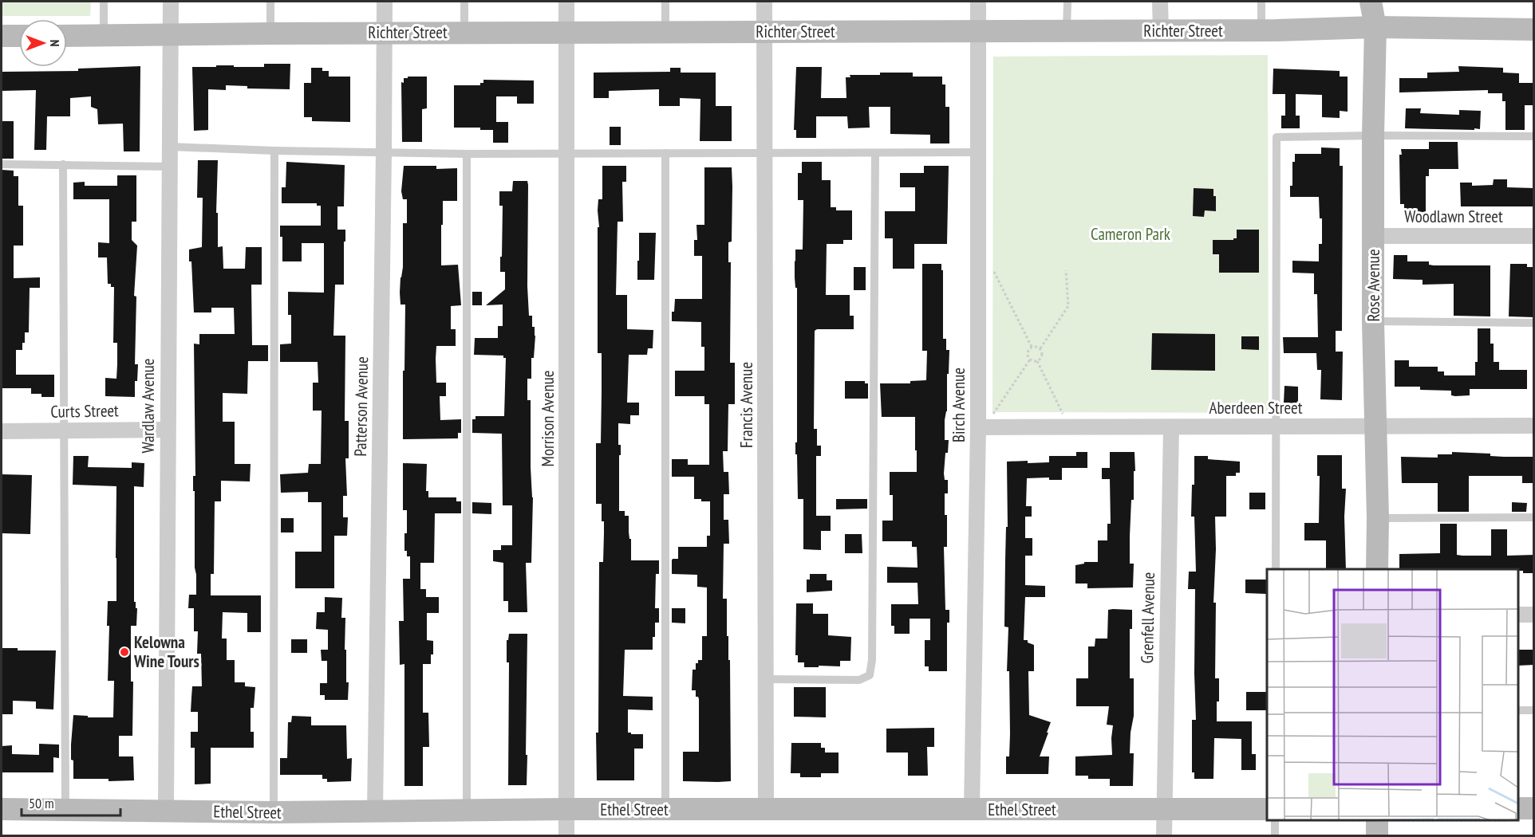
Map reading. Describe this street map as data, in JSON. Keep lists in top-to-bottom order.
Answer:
{
  "streets": {
    "street": [
      "Richter Street",
      "Woodlawn Street",
      "Rose Avenue",
      "Francis Avenue",
      "Birch Avenue",
      "Wardlaw Avenue",
      "Patterson Avenue",
      "Aberdeen Street",
      "Curts Street",
      "Morrison Avenue",
      "Grenfell Avenue",
      "Ethel Street"
    ]
  },
  "crossings": [
    ["Richter Street", "Rose Avenue"],
    ["Richter Street", "Francis Avenue"],
    ["Richter Street", "Birch Avenue"],
    ["Richter Street", "Wardlaw Avenue"],
    ["Richter Street", "Patterson Avenue"],
    ["Richter Street", "Morrison Avenue"],
    ["Woodlawn Street", "Rose Avenue"],
    ["Rose Avenue", "Aberdeen Street"],
    ["Francis Avenue", "Ethel Street"],
    ["Birch Avenue", "Aberdeen Street"],
    ["Birch Avenue", "Ethel Street"],
    ["Wardlaw Avenue", "Curts Street"],
    ["Wardlaw Avenue", "Ethel Street"],
    ["Patterson Avenue", "Ethel Street"],
    ["Aberdeen Street", "Grenfell Avenue"],
    ["Morrison Avenue", "Ethel Street"],
    ["Grenfell Avenue", "Ethel Street"]
  ],
  "parks": ["Cameron Park"],
  "places": ["Kelowna Wine Tours"],
  "scale_bar": "50 m",
  "north": "right"
}
